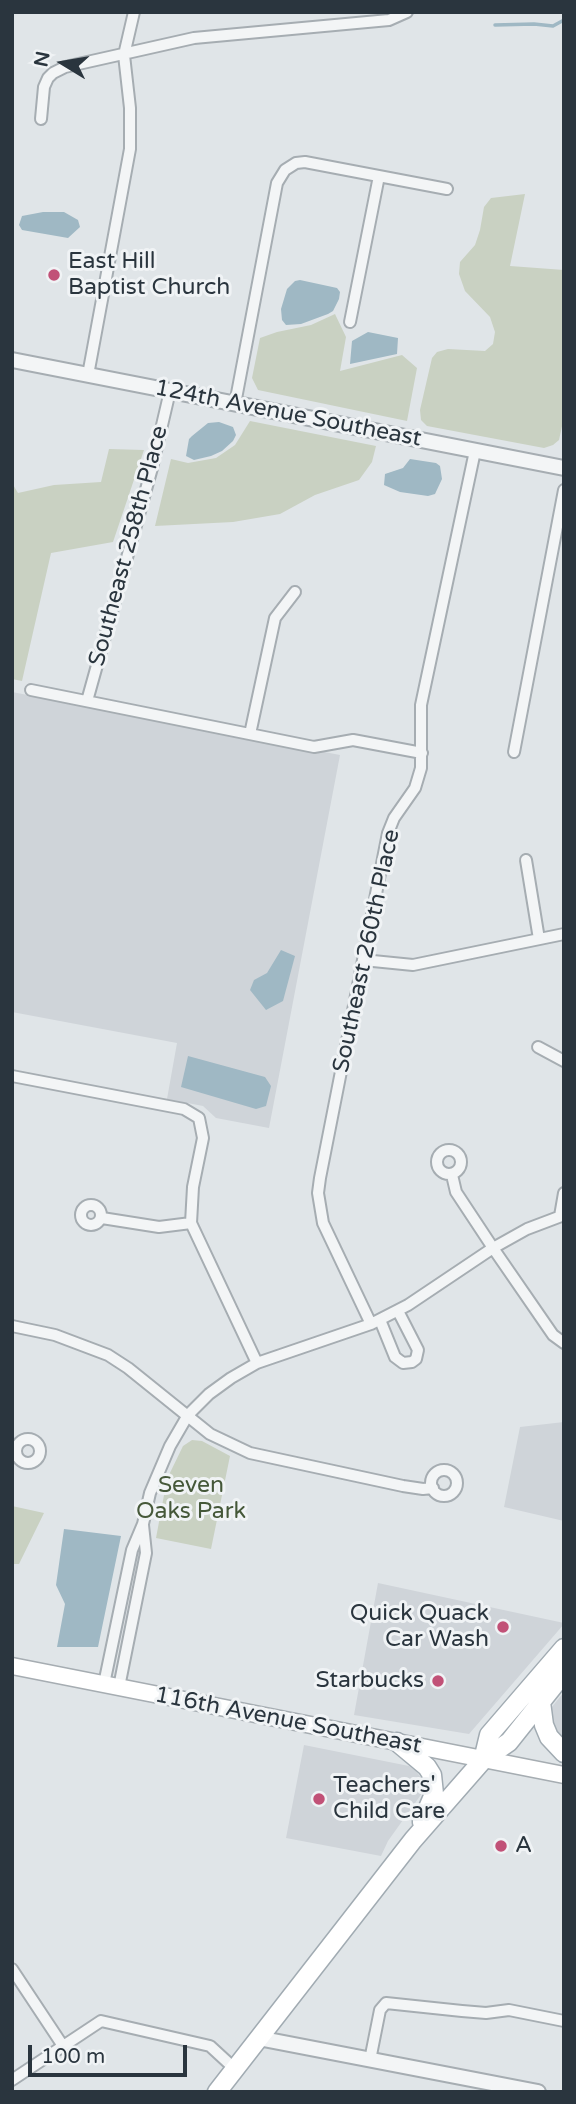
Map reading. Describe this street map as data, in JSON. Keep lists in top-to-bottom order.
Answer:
{
  "streets": {
    "main road": ["116th Avenue Southeast"],
    "street": ["124th Avenue Southeast", "Southeast 258th Place", "Southeast 260th Place"]
  },
  "crossings": [
    ["124th Avenue Southeast", "Southeast 258th Place"],
    ["124th Avenue Southeast", "Southeast 260th Place"]
  ],
  "parks": ["Seven Oaks Park"],
  "places": [
    "East Hill Baptist Church",
    "Quick Quack Car Wash",
    "Starbucks",
    "Teachers' Child Care",
    "A"
  ],
  "scale_bar": "100 m",
  "north": "left"
}
